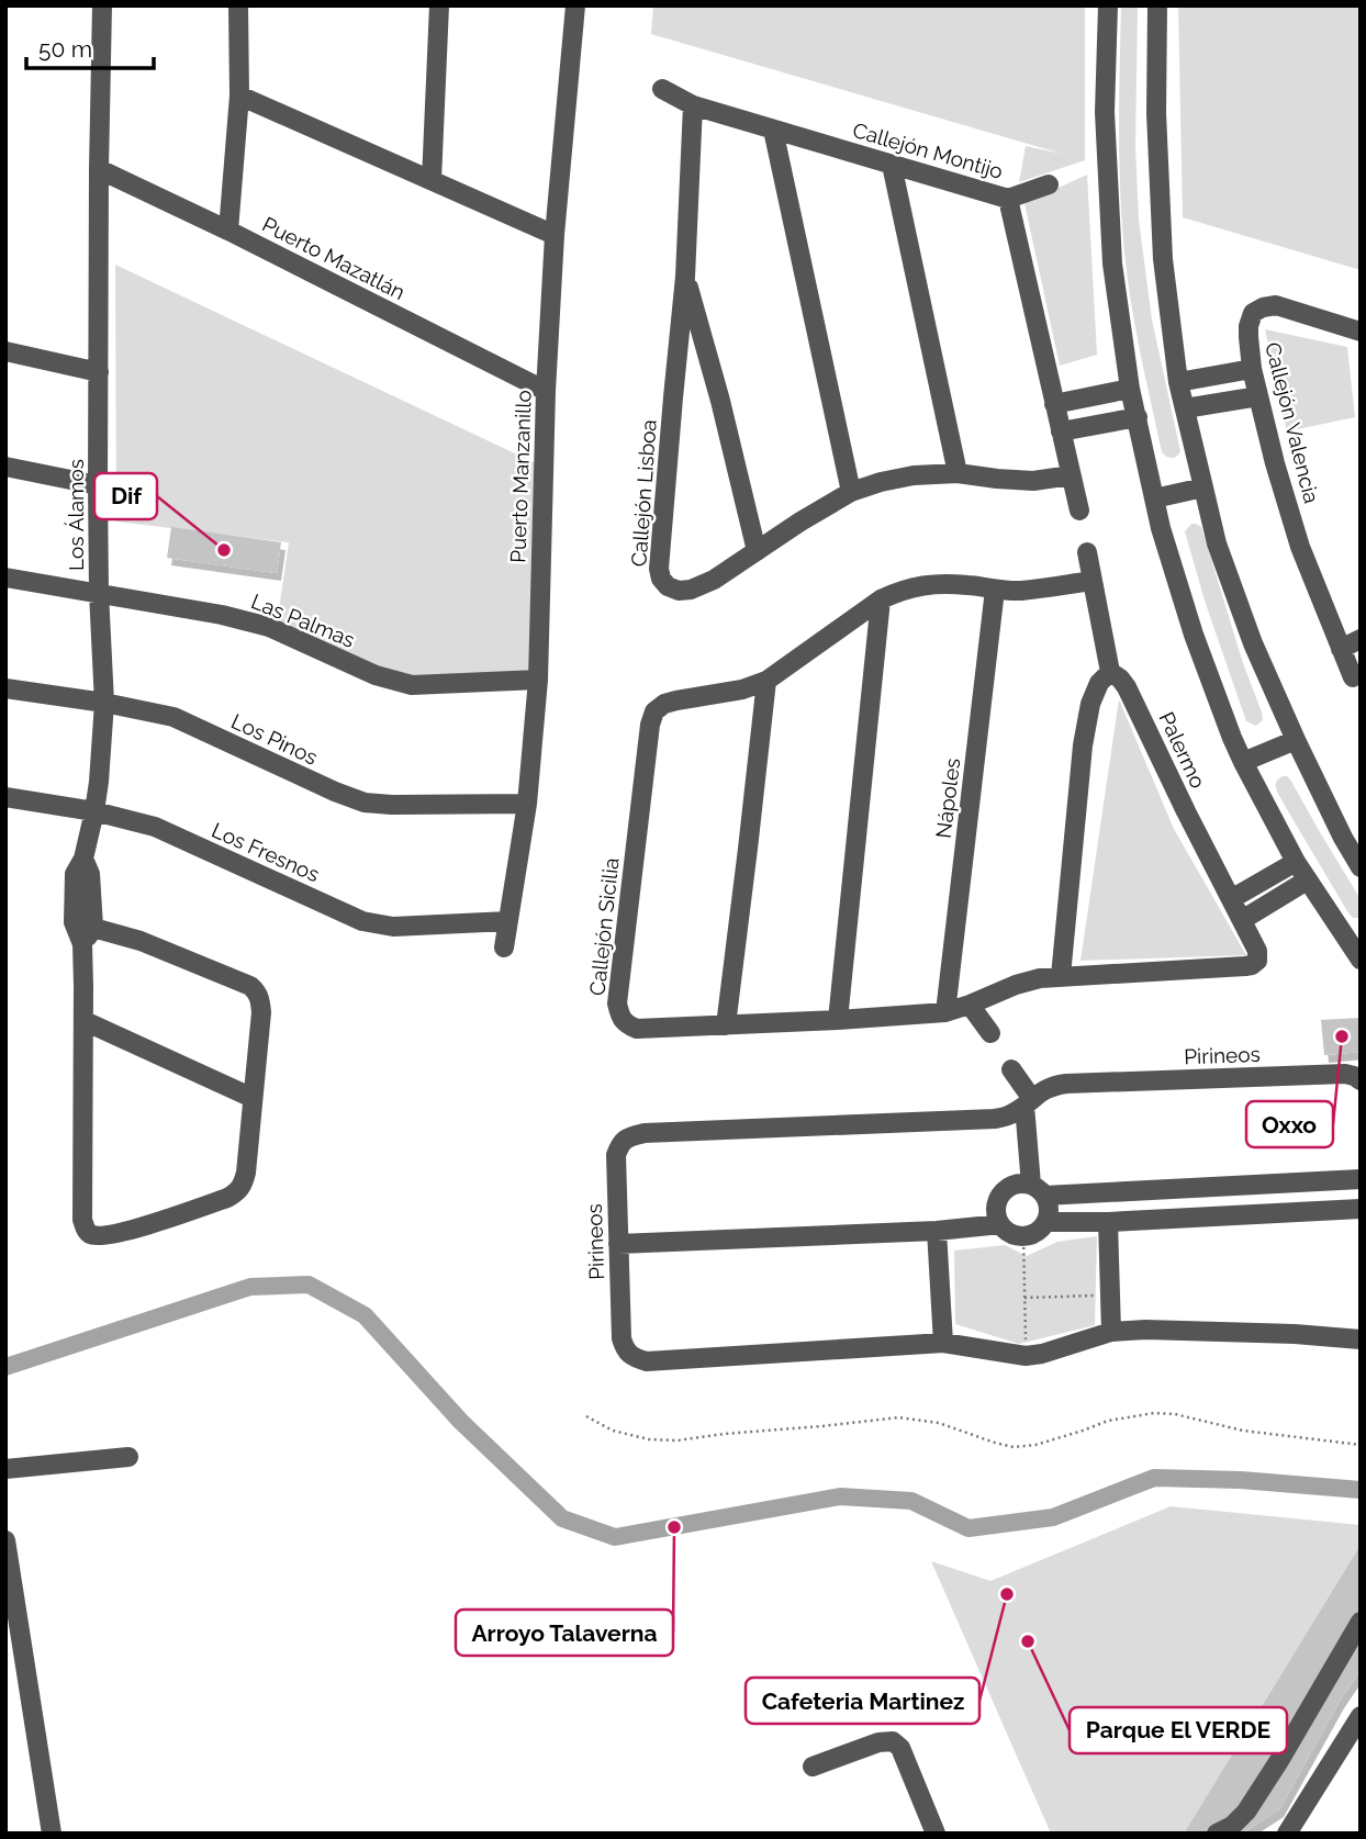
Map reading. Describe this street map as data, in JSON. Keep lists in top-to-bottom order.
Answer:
{
  "streets": {
    "street": [
      "Callejón Montijo",
      "Puerto Mazatlán",
      "Callejón Valencia",
      "Puerto Manzanillo",
      "Callejón Lisboa",
      "Los Álamos",
      "Las Palmas",
      "Los Pinos",
      "Palermo",
      "Nápoles",
      "Los Fresnos",
      "Callejón Sicilia",
      "Pirineos"
    ]
  },
  "crossings": [
    ["Callejón Montijo", "Callejón Lisboa"],
    ["Puerto Mazatlán", "Puerto Manzanillo"],
    ["Puerto Mazatlán", "Los Álamos"],
    ["Puerto Manzanillo", "Las Palmas"],
    ["Puerto Manzanillo", "Los Pinos"],
    ["Puerto Manzanillo", "Los Fresnos"],
    ["Los Álamos", "Las Palmas"],
    ["Los Álamos", "Los Pinos"],
    ["Los Álamos", "Los Fresnos"],
    ["Palermo", "Callejón Sicilia"],
    ["Nápoles", "Callejón Sicilia"]
  ],
  "places": [
    "Dif",
    "Oxxo",
    "Arroyo Talaverna",
    "Cafeteria Martinez",
    "Parque El VERDE"
  ],
  "scale_bar": "50 m"
}
